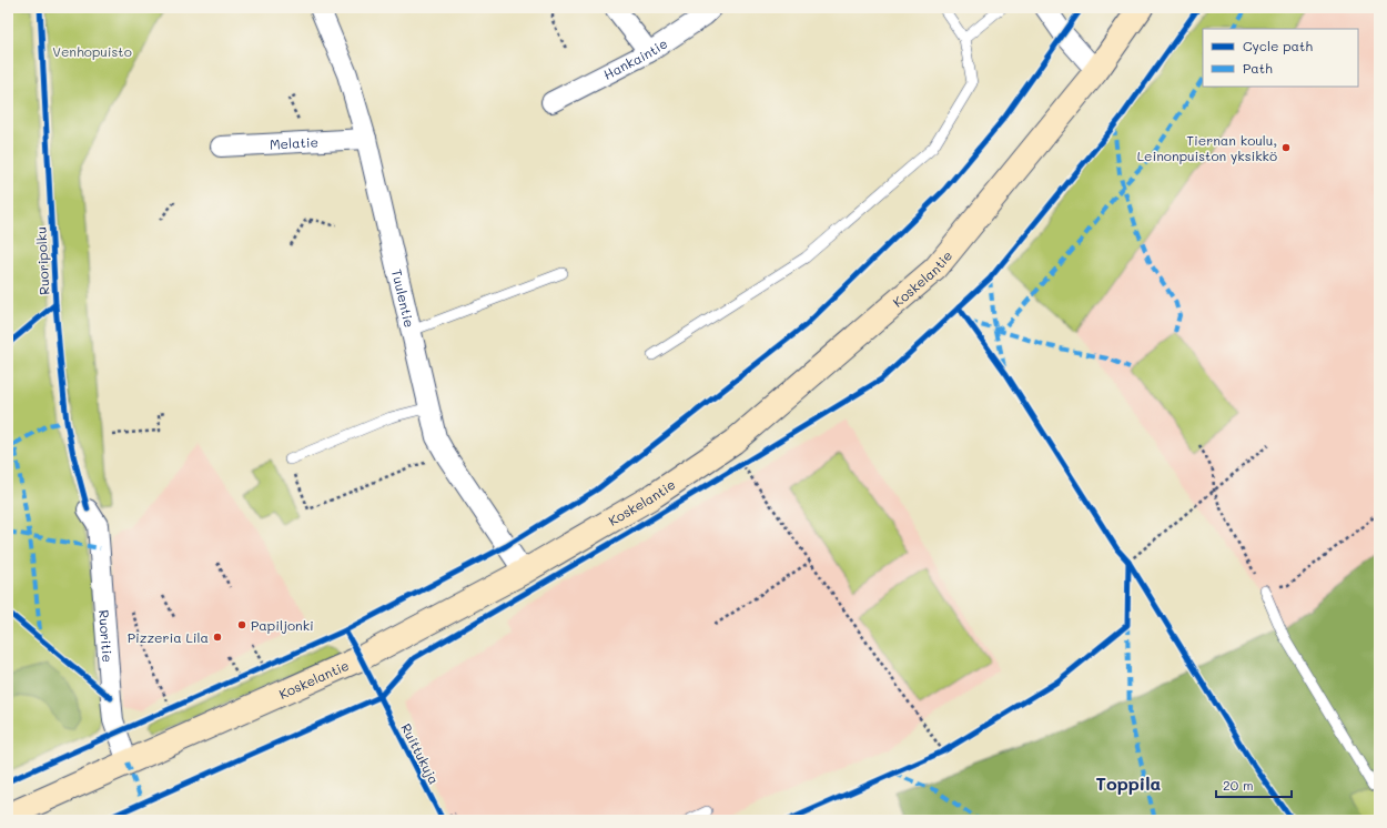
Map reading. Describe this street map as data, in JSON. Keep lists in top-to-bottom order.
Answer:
{
  "streets": {
    "main road": ["Koskelantie"],
    "street": [
      "Hankaintie",
      "Melatie",
      "Tuulentie",
      "Ruoritie"
    ],
    "cycle path": ["Ruoripolku", "Ruittukuja"]
  },
  "crossings": [
    ["Melatie", "Tuulentie"],
    ["Koskelantie", "Tuulentie"],
    ["Koskelantie", "Ruoritie"]
  ],
  "districts": ["Toppila"],
  "parks": ["Venhopuisto"],
  "places": ["Tiernan koulu, Leinonpuiston yksikkö", "Papiljonki", "Pizzeria Lila"],
  "legend": ["Cycle path", "Path"],
  "scale_bar": "20 m"
}
